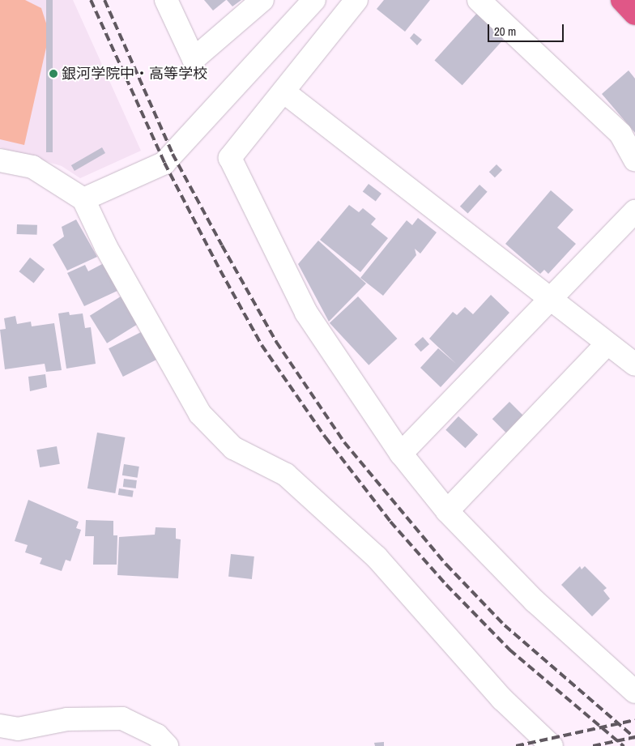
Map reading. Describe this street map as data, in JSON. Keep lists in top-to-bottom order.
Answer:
{
  "places": ["銀河学院中・高等学校"],
  "scale_bar": "20 m"
}
